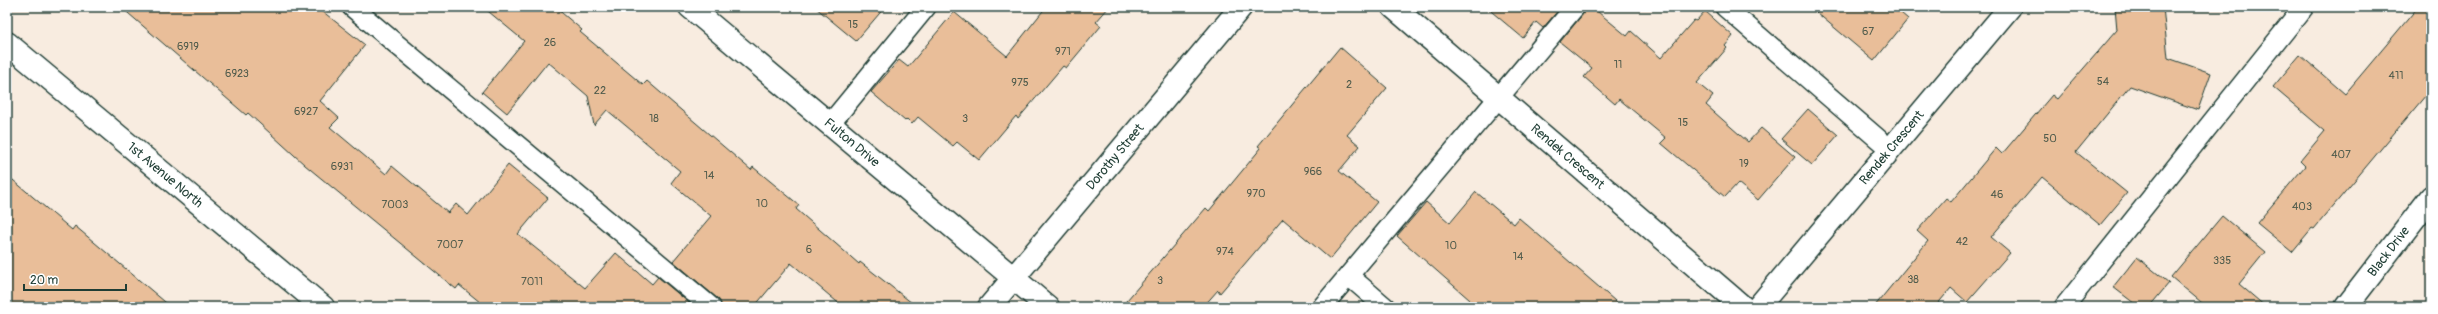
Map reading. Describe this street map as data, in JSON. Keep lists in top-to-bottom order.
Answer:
{
  "streets": {
    "street": [
      "Fulton Drive",
      "Rendek Crescent",
      "Dorothy Street",
      "1st Avenue North",
      "Black Drive"
    ]
  },
  "crossings": [
    ["Fulton Drive", "Dorothy Street"]
  ],
  "house_numbers": [
    "15",
    "67",
    "26",
    "6919",
    "971",
    "11",
    "6923",
    "411",
    "54",
    "975",
    "2",
    "22",
    "6927",
    "18",
    "3",
    "15",
    "50",
    "407",
    "19",
    "6931",
    "966",
    "14",
    "970",
    "46",
    "10",
    "7003",
    "403",
    "42",
    "7007",
    "10",
    "6",
    "974",
    "14",
    "335",
    "38",
    "3",
    "7011"
  ],
  "scale_bar": "20 m"
}
